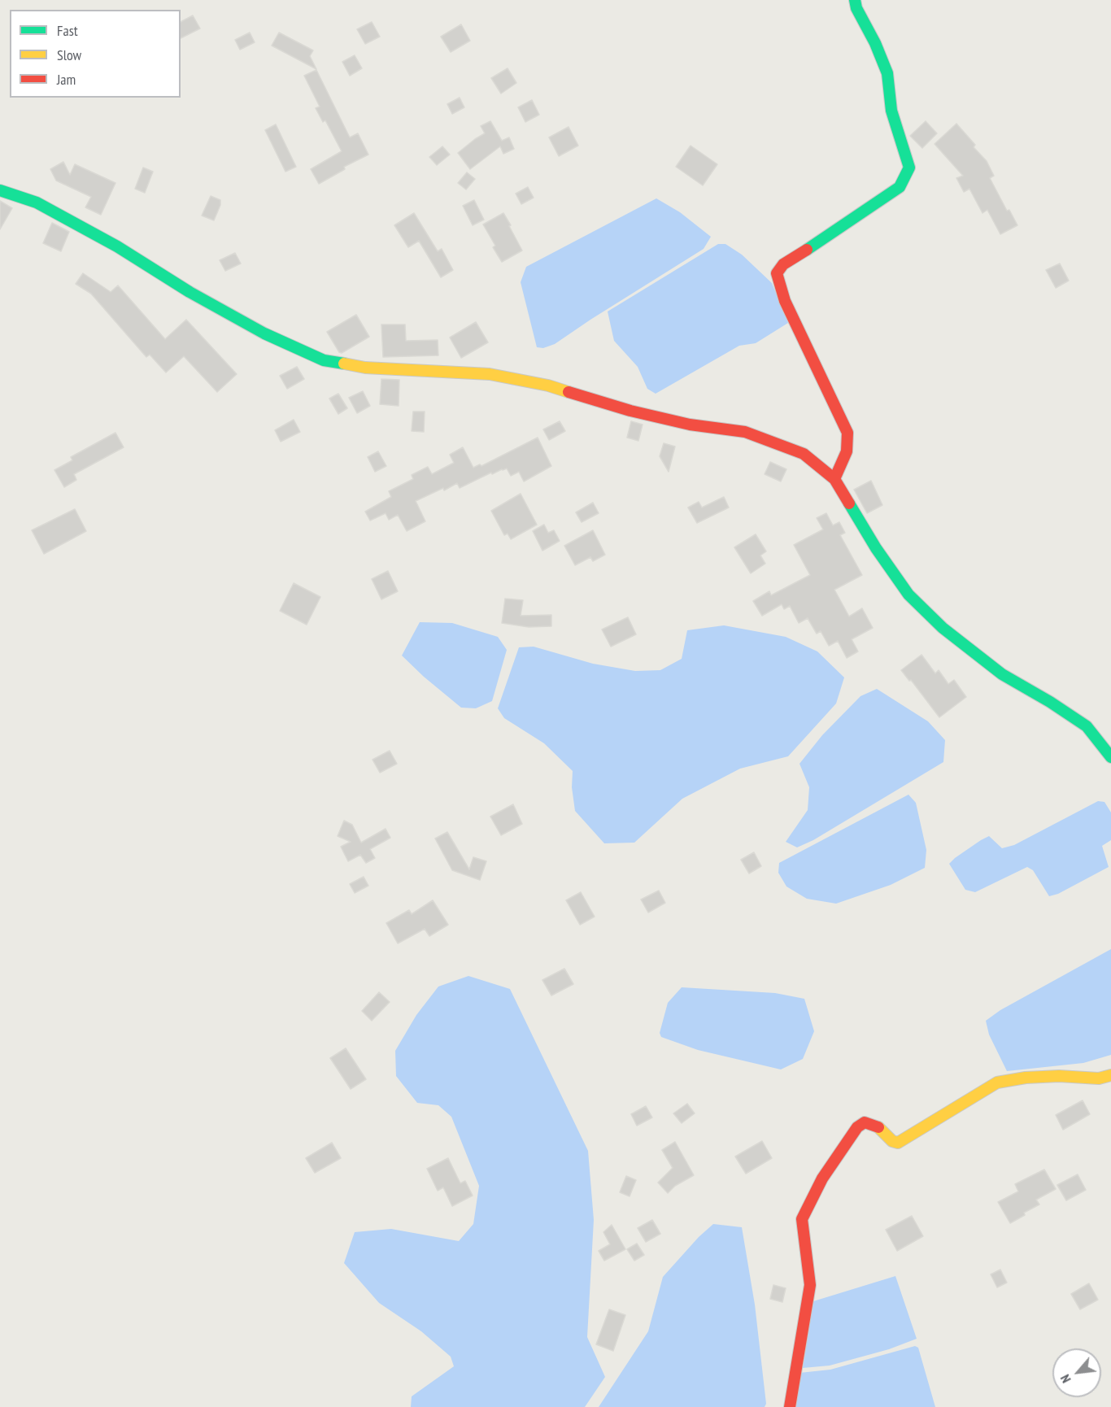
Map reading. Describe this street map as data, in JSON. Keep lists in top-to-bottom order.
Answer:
{
  "legend": ["Fast", "Slow", "Jam"],
  "north": "bottom left"
}
